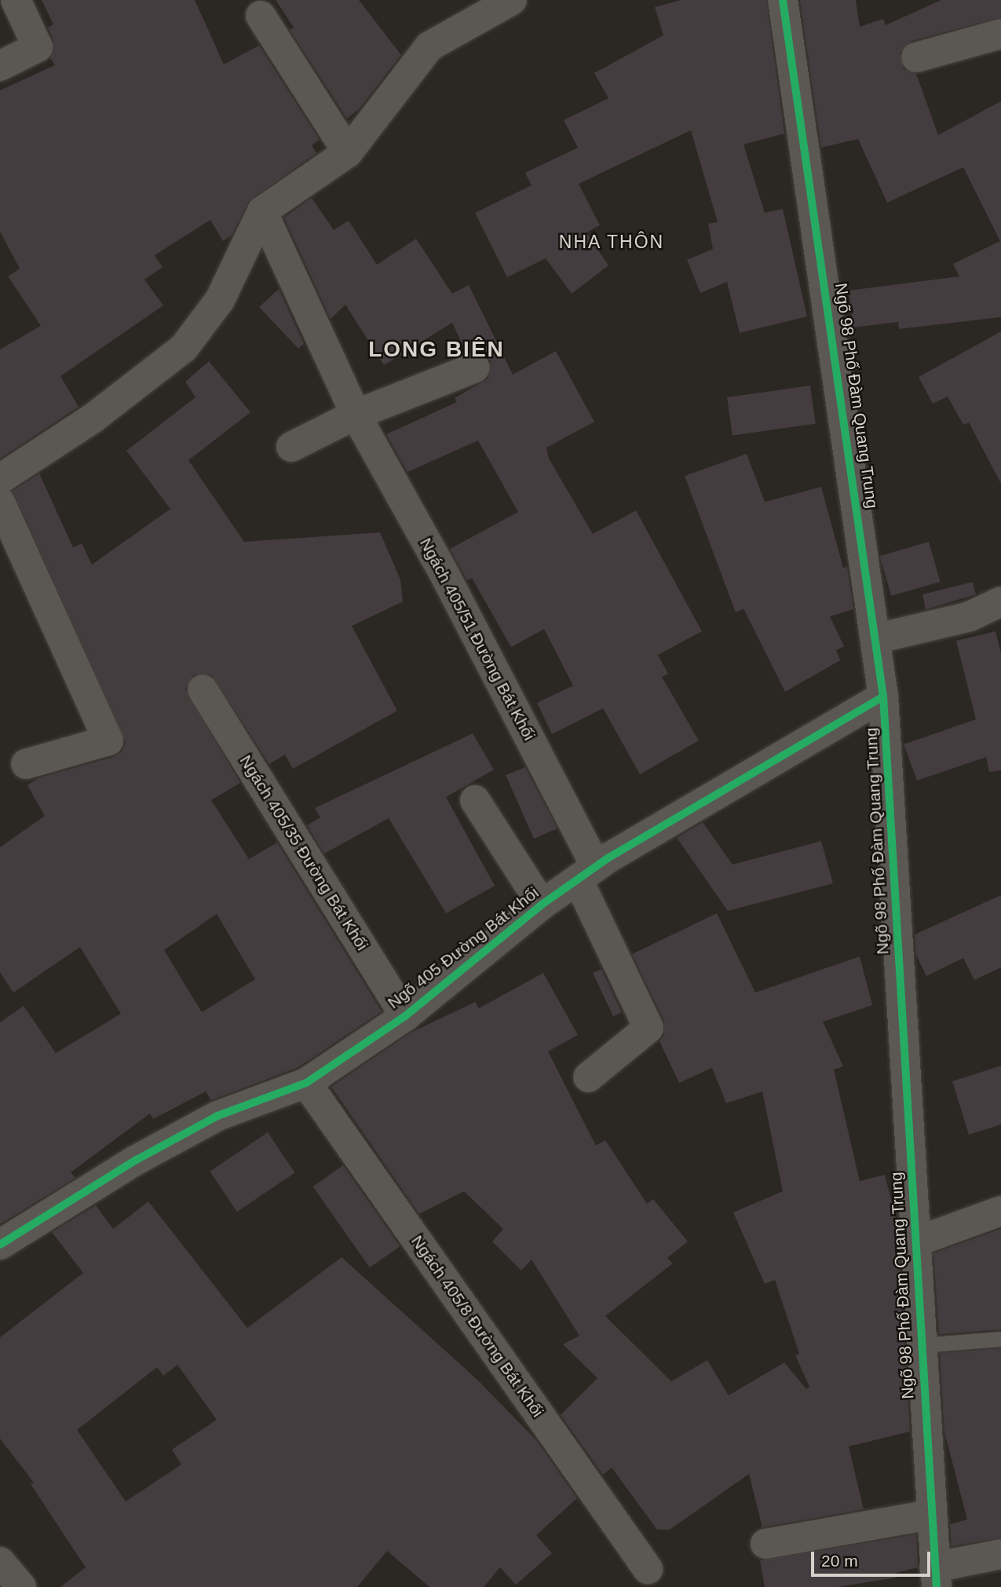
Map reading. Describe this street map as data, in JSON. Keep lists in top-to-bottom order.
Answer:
{
  "streets": {
    "street": [
      "Ngõ 98 Phố Đàm Quang Trung",
      "Ngách 405/51 Đường Bát Khối",
      "Ngách 405/35 Đường Bát Khối",
      "Ngõ 405 Đường Bát Khối",
      "Ngách 405/8 Đường Bát Khối"
    ]
  },
  "crossings": [
    ["Ngõ 98 Phố Đàm Quang Trung", "Ngõ 405 Đường Bát Khối"],
    ["Ngách 405/51 Đường Bát Khối", "Ngõ 405 Đường Bát Khối"],
    ["Ngách 405/35 Đường Bát Khối", "Ngõ 405 Đường Bát Khối"],
    ["Ngõ 405 Đường Bát Khối", "Ngách 405/8 Đường Bát Khối"]
  ],
  "districts": ["NHA THÔN", "LONG BIÊN"],
  "scale_bar": "20 m"
}
